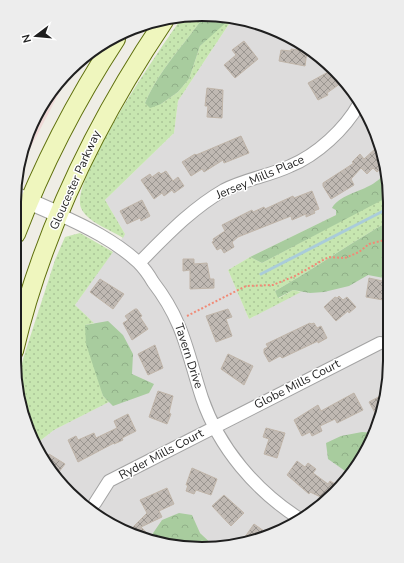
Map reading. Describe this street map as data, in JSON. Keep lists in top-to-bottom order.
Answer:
{
  "streets": {
    "main road": ["Gloucester Parkway"],
    "street": [
      "Jersey Mills Place",
      "Tavern Drive",
      "Globe Mills Court",
      "Ryder Mills Court"
    ]
  },
  "crossings": [
    ["Jersey Mills Place", "Tavern Drive"],
    ["Gloucester Parkway", "Tavern Drive"],
    ["Tavern Drive", "Globe Mills Court"],
    ["Tavern Drive", "Ryder Mills Court"],
    ["Globe Mills Court", "Ryder Mills Court"]
  ],
  "north": "left"
}
